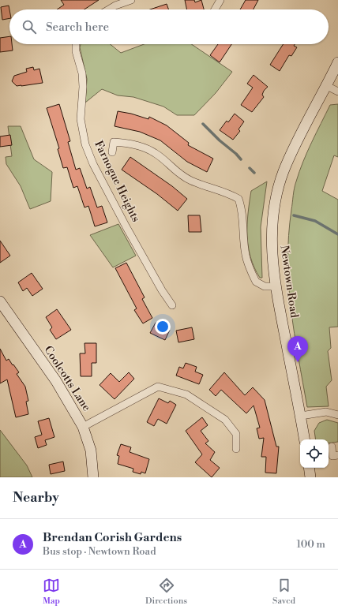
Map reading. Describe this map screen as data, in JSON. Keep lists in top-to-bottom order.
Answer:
{
  "streets": {
    "main road": ["Newtown Road", "Coolcotts Lane"],
    "street": ["Farnogue Heights"]
  },
  "page": {
    "search": "Search here",
    "pins": "A",
    "heading": "Nearby",
    "list": [
      {
        "mark": "A",
        "name": "Brendan Corish Gardens",
        "note": "Bus stop · Newtown Road",
        "value": "100 m"
      }
    ],
    "nav": ["Map", "Directions", "Saved"]
  }
}
